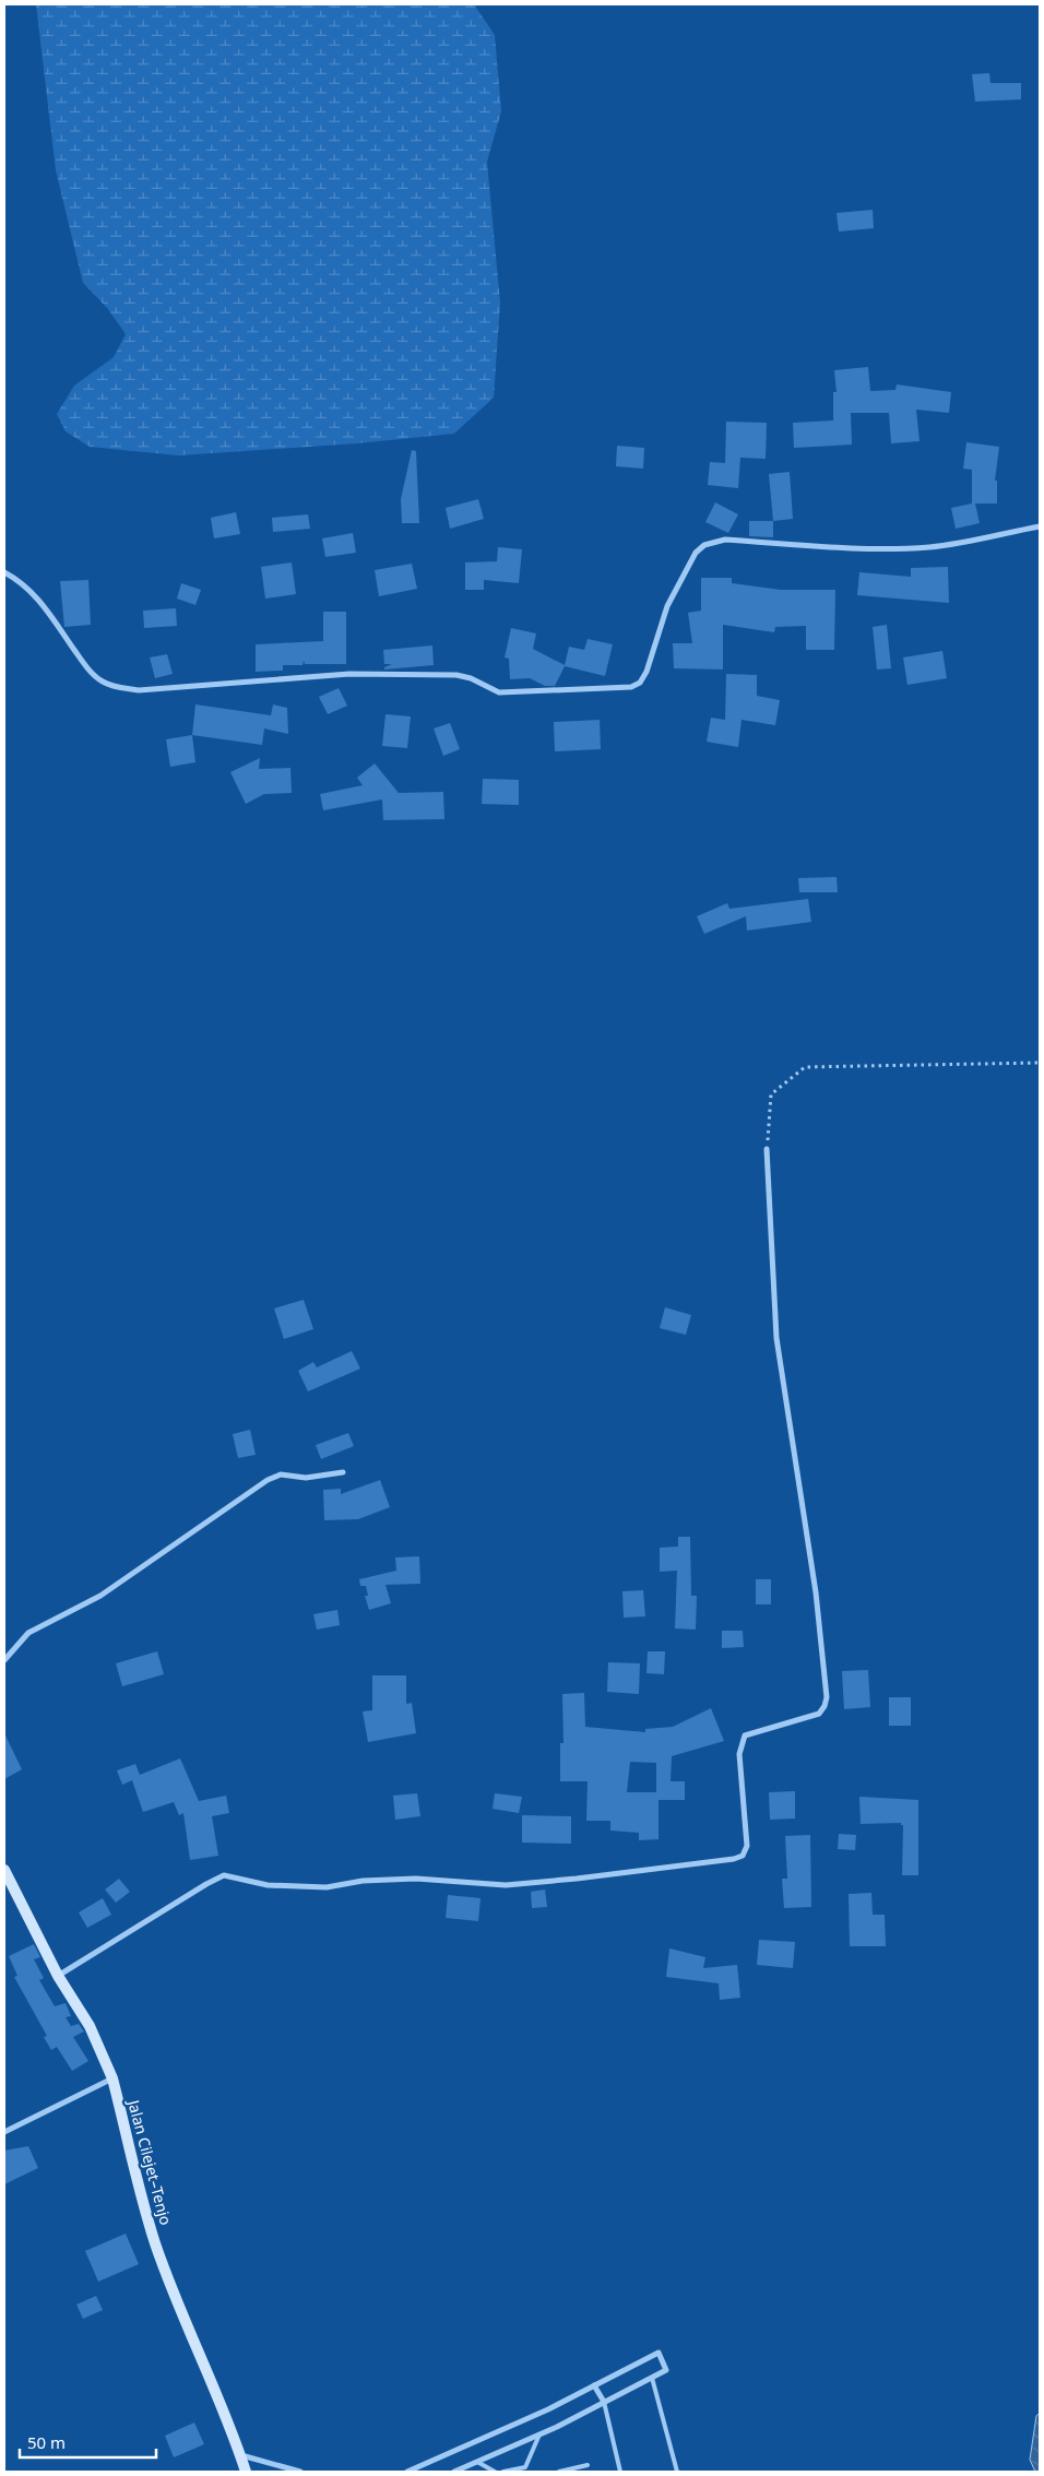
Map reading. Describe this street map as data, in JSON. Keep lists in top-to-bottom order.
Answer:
{
  "streets": {
    "main road": ["Jalan Cilejet–Tenjo"]
  },
  "scale_bar": "50 m"
}
